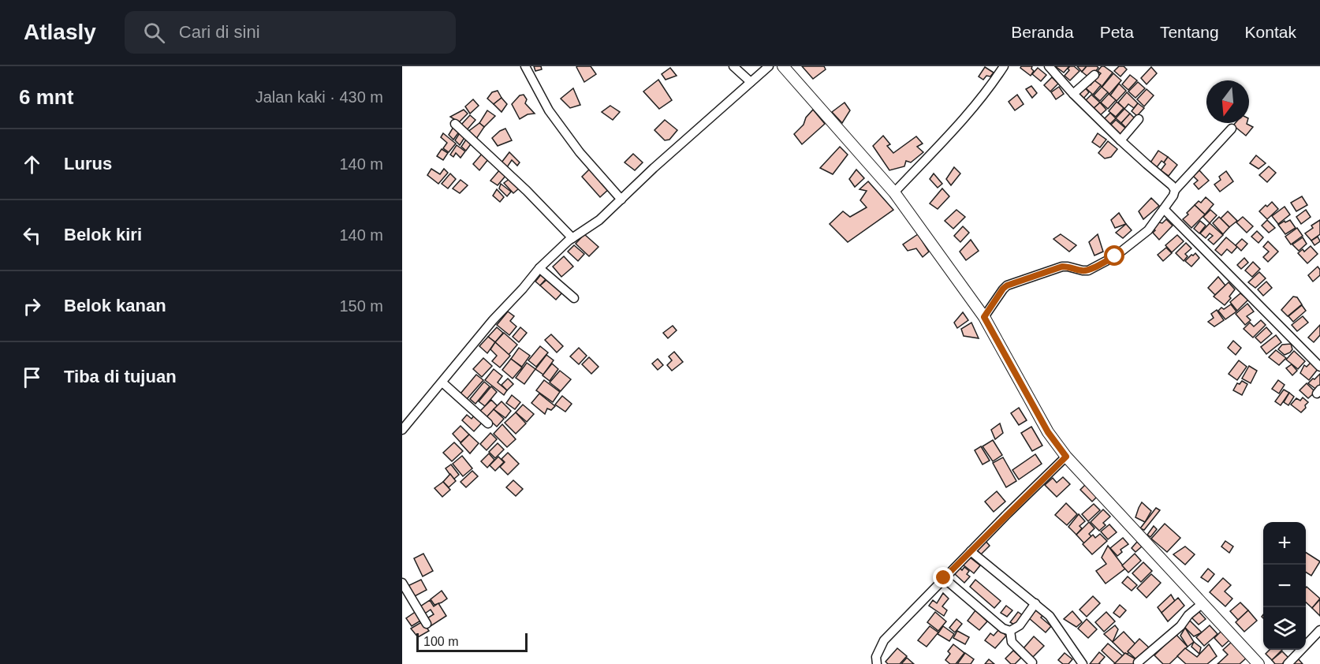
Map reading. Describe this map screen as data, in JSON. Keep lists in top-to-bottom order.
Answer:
{
  "scale_bar": "100 m",
  "north": "bottom",
  "page": {
    "header": "Atlasly",
    "search": "Cari di sini",
    "nav": [
      "Beranda",
      "Peta",
      "Tentang",
      "Kontak"
    ],
    "heading": ["6 mnt", "Jalan kaki · 430 m"],
    "list": [
      ["Lurus", "140 m"],
      ["Belok kiri", "140 m"],
      ["Belok kanan", "150 m"],
      "Tiba di tujuan"
    ],
    "map_buttons": ["+", "−"],
    "scale": "100 m"
  }
}
